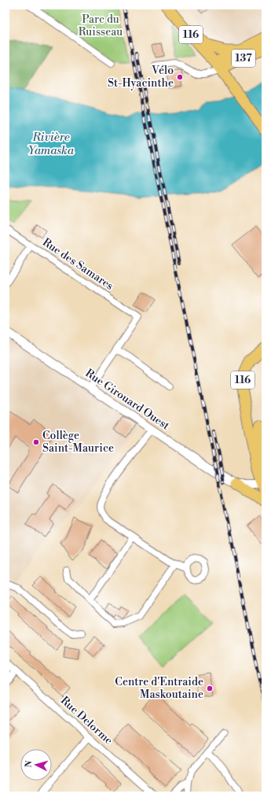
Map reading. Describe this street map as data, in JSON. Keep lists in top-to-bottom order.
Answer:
{
  "streets": {
    "main road": ["116", "137"],
    "street": ["Rue des Samares", "Rue Girouard Ouest", "Rue Delorme"]
  },
  "crossings": [
    ["116", "137"]
  ],
  "water": ["Rivière Yamaska"],
  "parks": ["Parc du Ruisseau"],
  "places": ["Vélo St-Hyacinthe", "Collège Saint-Maurice", "Centre d'Entraide Maskoutaine"],
  "north": "left"
}
